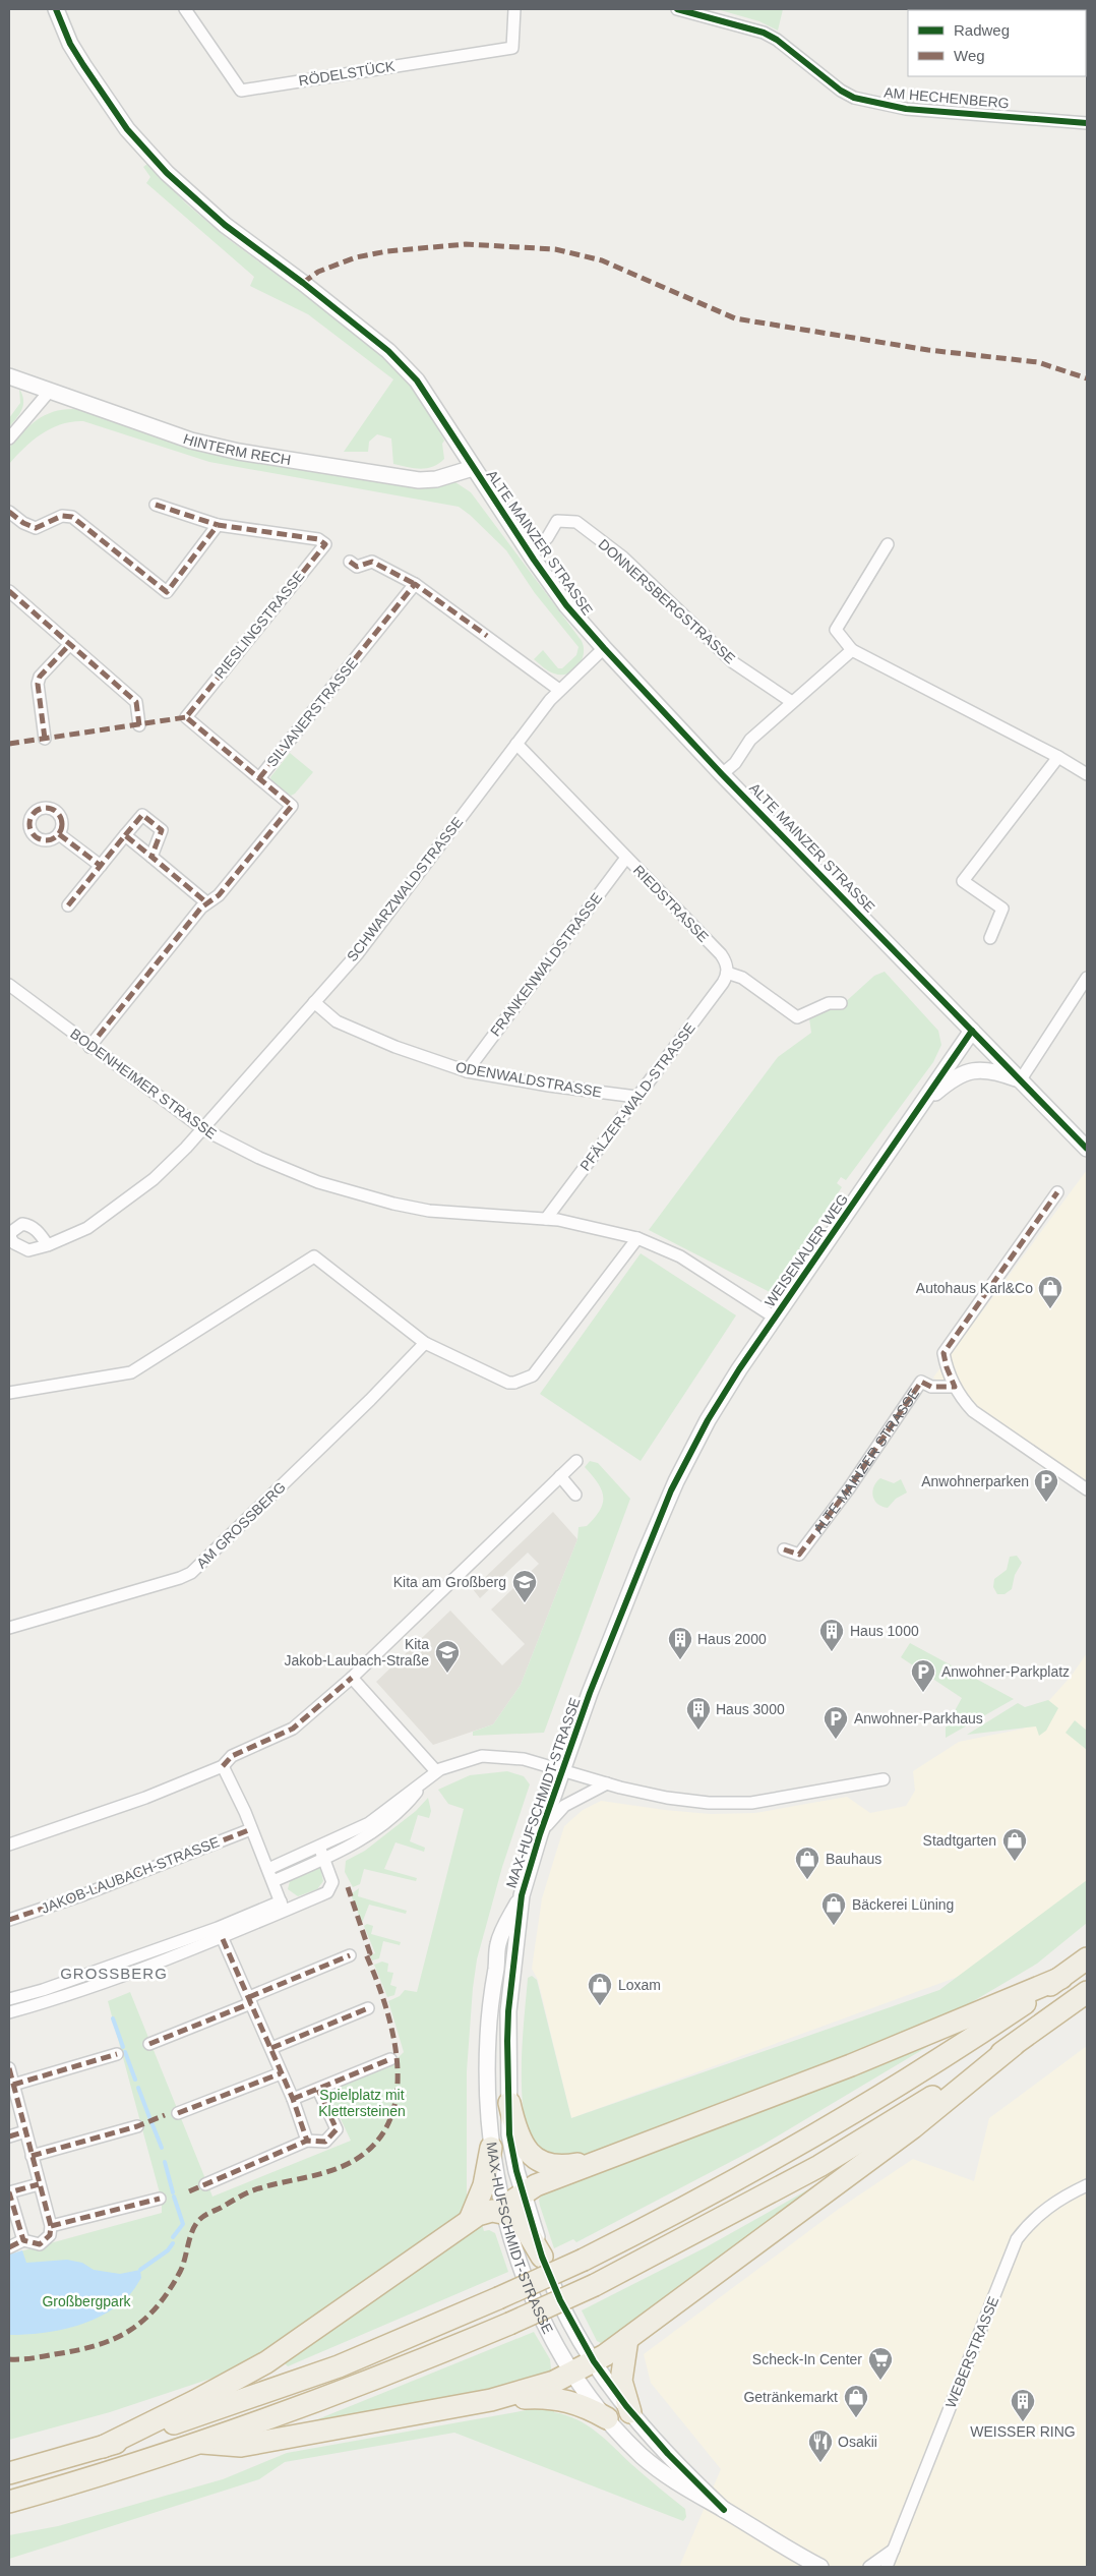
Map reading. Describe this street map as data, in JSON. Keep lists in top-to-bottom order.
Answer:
{
  "streets": {
    "street": [
      "RÖDELSTÜCK",
      "AM HECHENBERG",
      "HINTERM RECH",
      "ALTE MAINZER STRASSE",
      "DONNERSBERGSTRASSE",
      "RIESLINGSTRASSE",
      "SILVANERSTRASSE",
      "SCHWARZWALDSTRASSE",
      "RIEDSTRASSE",
      "FRANKENWALDSTRASSE",
      "ODENWALDSTRASSE",
      "BODENHEIMER STRASSE",
      "PFÄLZER-WALD-STRASSE",
      "WEISENAUER WEG",
      "AM GROSSBERG",
      "MAX-HUFSCHMIDT-STRASSE",
      "JAKOB-LAUBACH-STRASSE",
      "WEBERSTRASSE"
    ]
  },
  "crossings": [
    ["HINTERM RECH", "ALTE MAINZER STRASSE"],
    ["ALTE MAINZER STRASSE", "SCHWARZWALDSTRASSE"],
    ["ALTE MAINZER STRASSE", "WEISENAUER WEG"],
    ["RIESLINGSTRASSE", "SILVANERSTRASSE"],
    ["SILVANERSTRASSE", "BODENHEIMER STRASSE"],
    ["SCHWARZWALDSTRASSE", "RIEDSTRASSE"],
    ["SCHWARZWALDSTRASSE", "ODENWALDSTRASSE"],
    ["SCHWARZWALDSTRASSE", "BODENHEIMER STRASSE"],
    ["RIEDSTRASSE", "FRANKENWALDSTRASSE"],
    ["RIEDSTRASSE", "PFÄLZER-WALD-STRASSE"],
    ["FRANKENWALDSTRASSE", "ODENWALDSTRASSE"],
    ["ODENWALDSTRASSE", "PFÄLZER-WALD-STRASSE"],
    ["BODENHEIMER STRASSE", "PFÄLZER-WALD-STRASSE"],
    ["BODENHEIMER STRASSE", "WEISENAUER WEG"],
    ["WEISENAUER WEG", "MAX-HUFSCHMIDT-STRASSE"]
  ],
  "districts": ["GROSSBERG"],
  "parks": ["Spielplatz mit Klettersteinen", "Großbergpark"],
  "places": {
    "shop": [
      "Autohaus Karl&Co",
      "Stadtgarten",
      "Bauhaus",
      "Bäckerei Lüning",
      "Loxam",
      "Getränkemarkt"
    ],
    "parking": ["Anwohnerparken", "Anwohner-Parkplatz", "Anwohner-Parkhaus"],
    "school or university": ["Kita am Großberg", "Kita Jakob-Laubach-Straße"],
    "building": [
      "Haus 1000",
      "Haus 2000",
      "Haus 3000",
      "WEISSER RING"
    ],
    "supermarket": ["Scheck-In Center"],
    "restaurant": ["Osakii"]
  },
  "legend": ["Radweg", "Weg"]
}
